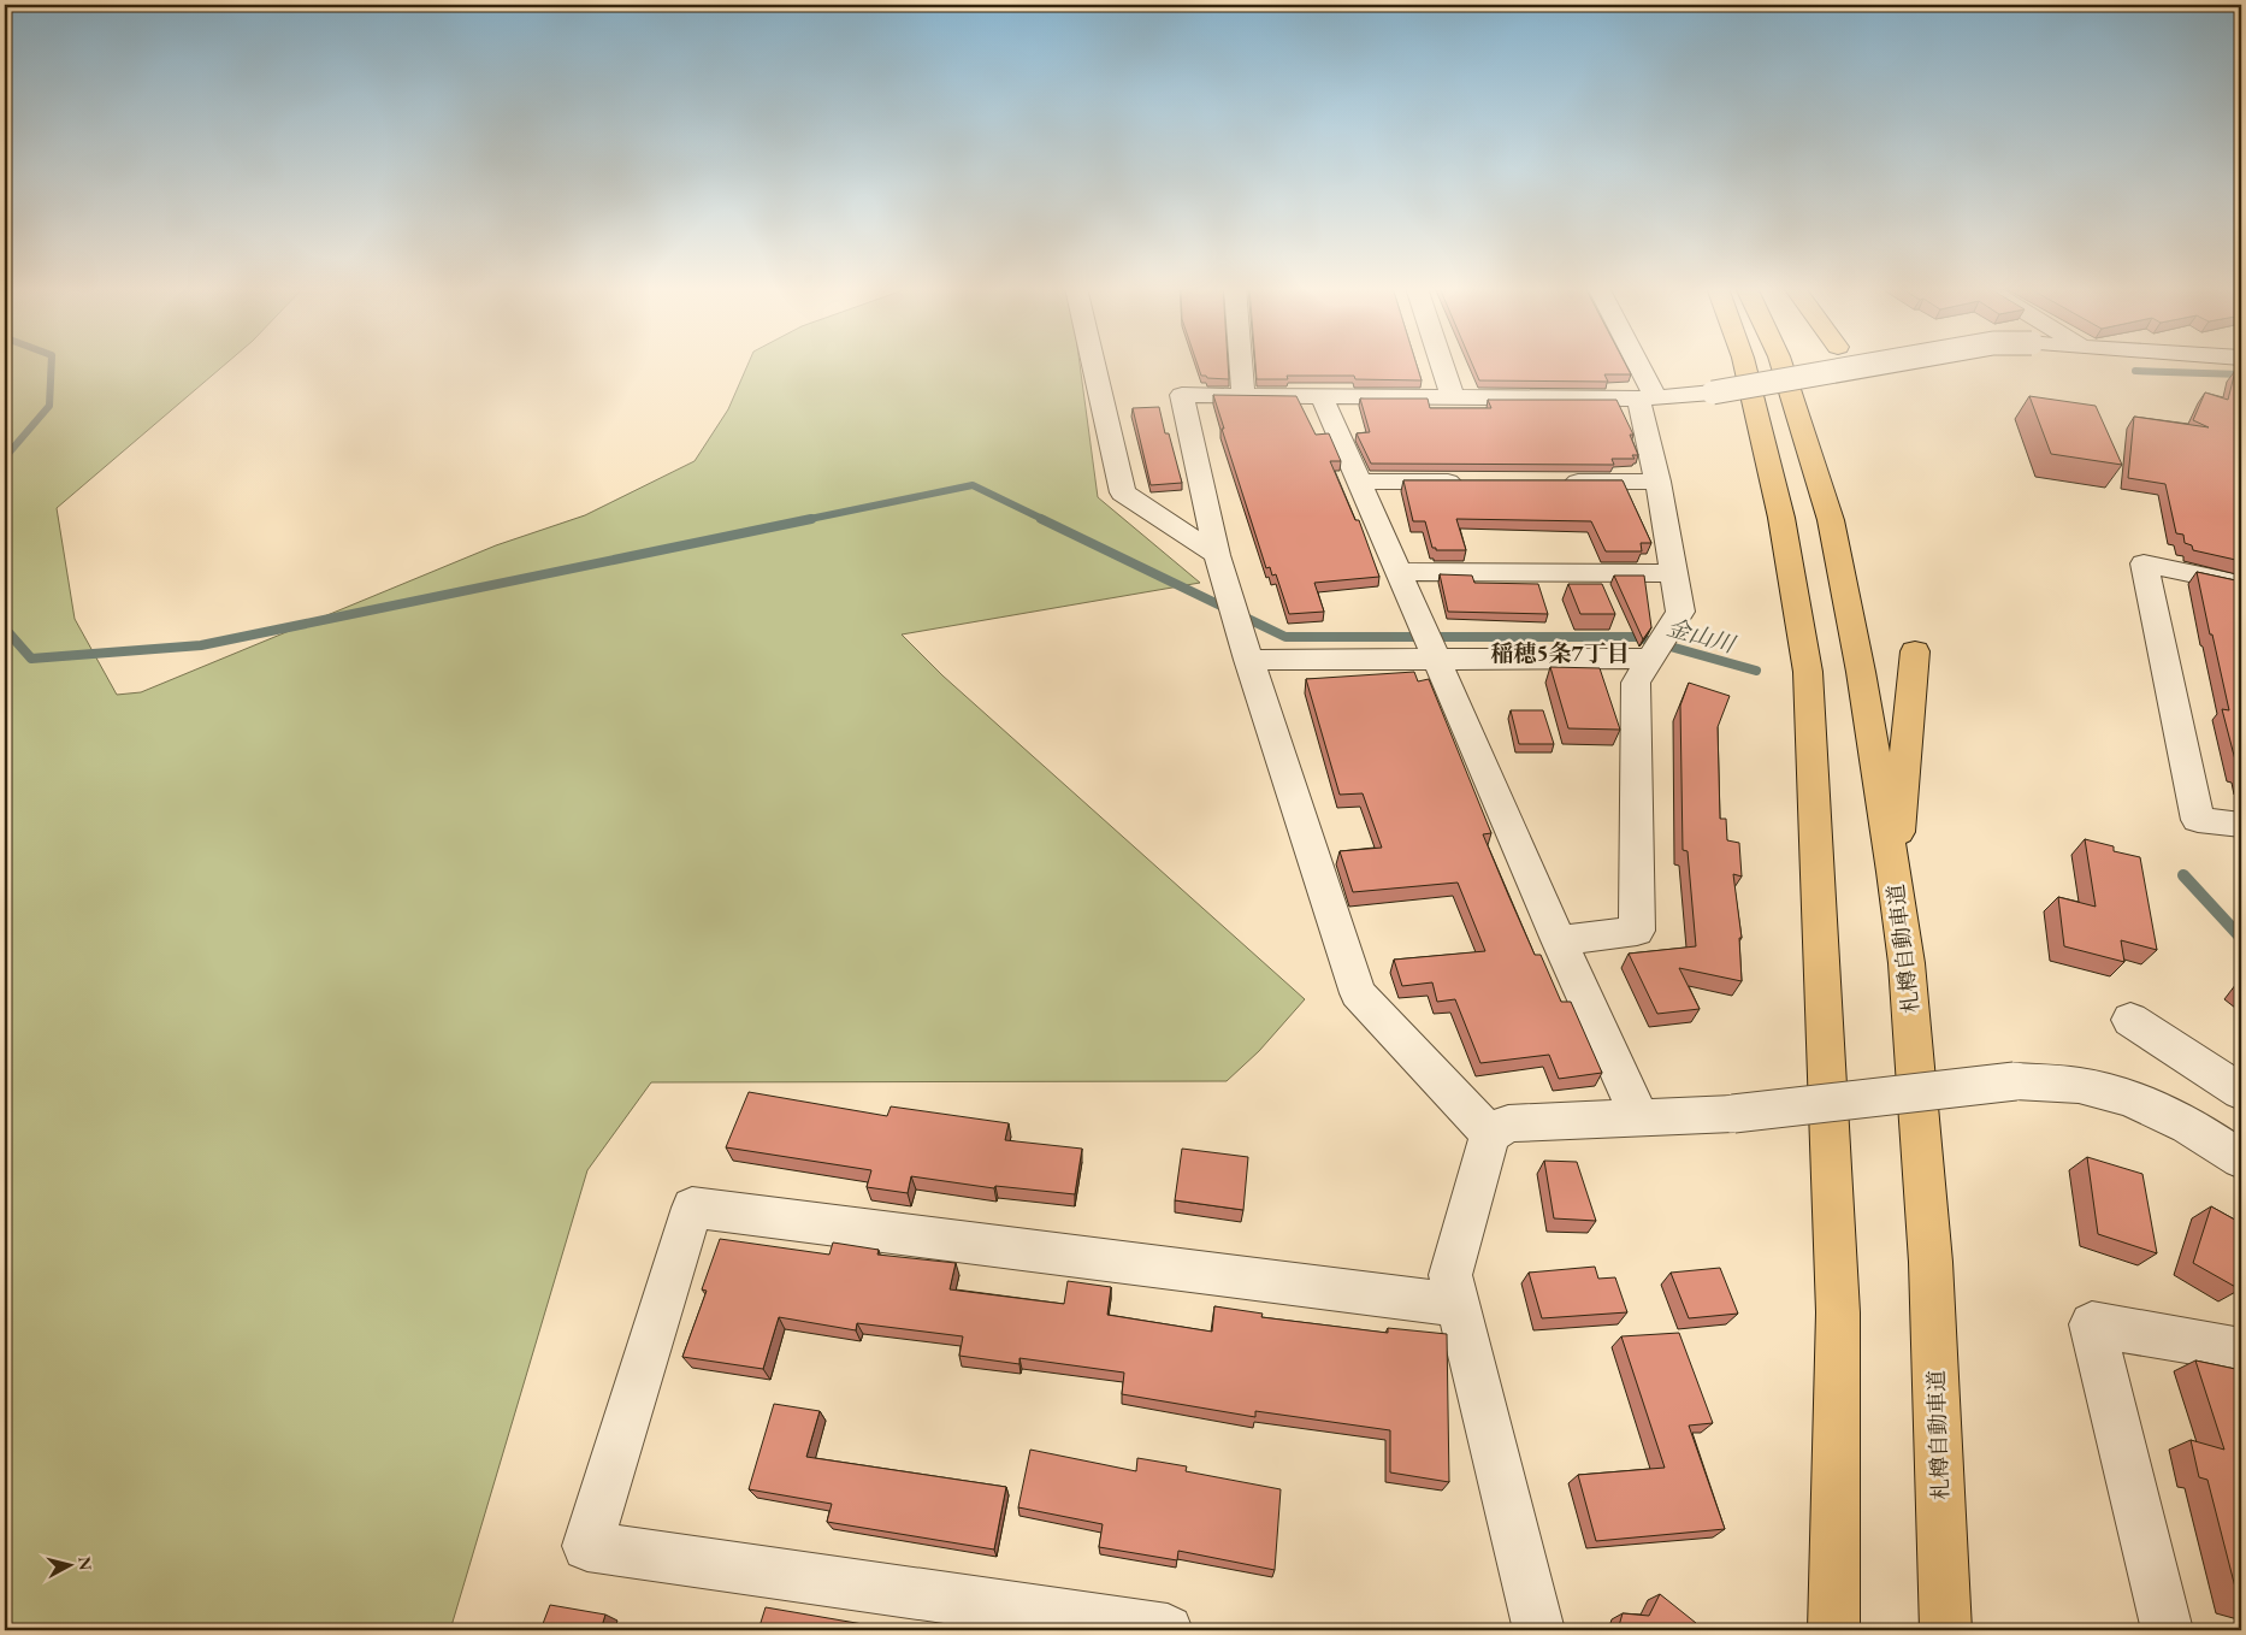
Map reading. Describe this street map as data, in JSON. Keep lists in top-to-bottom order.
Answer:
{
  "streets": {
    "highway": ["札樽自動車道"]
  },
  "districts": ["稲穂5条7丁目"],
  "water": ["金山川"],
  "north": "right"
}
